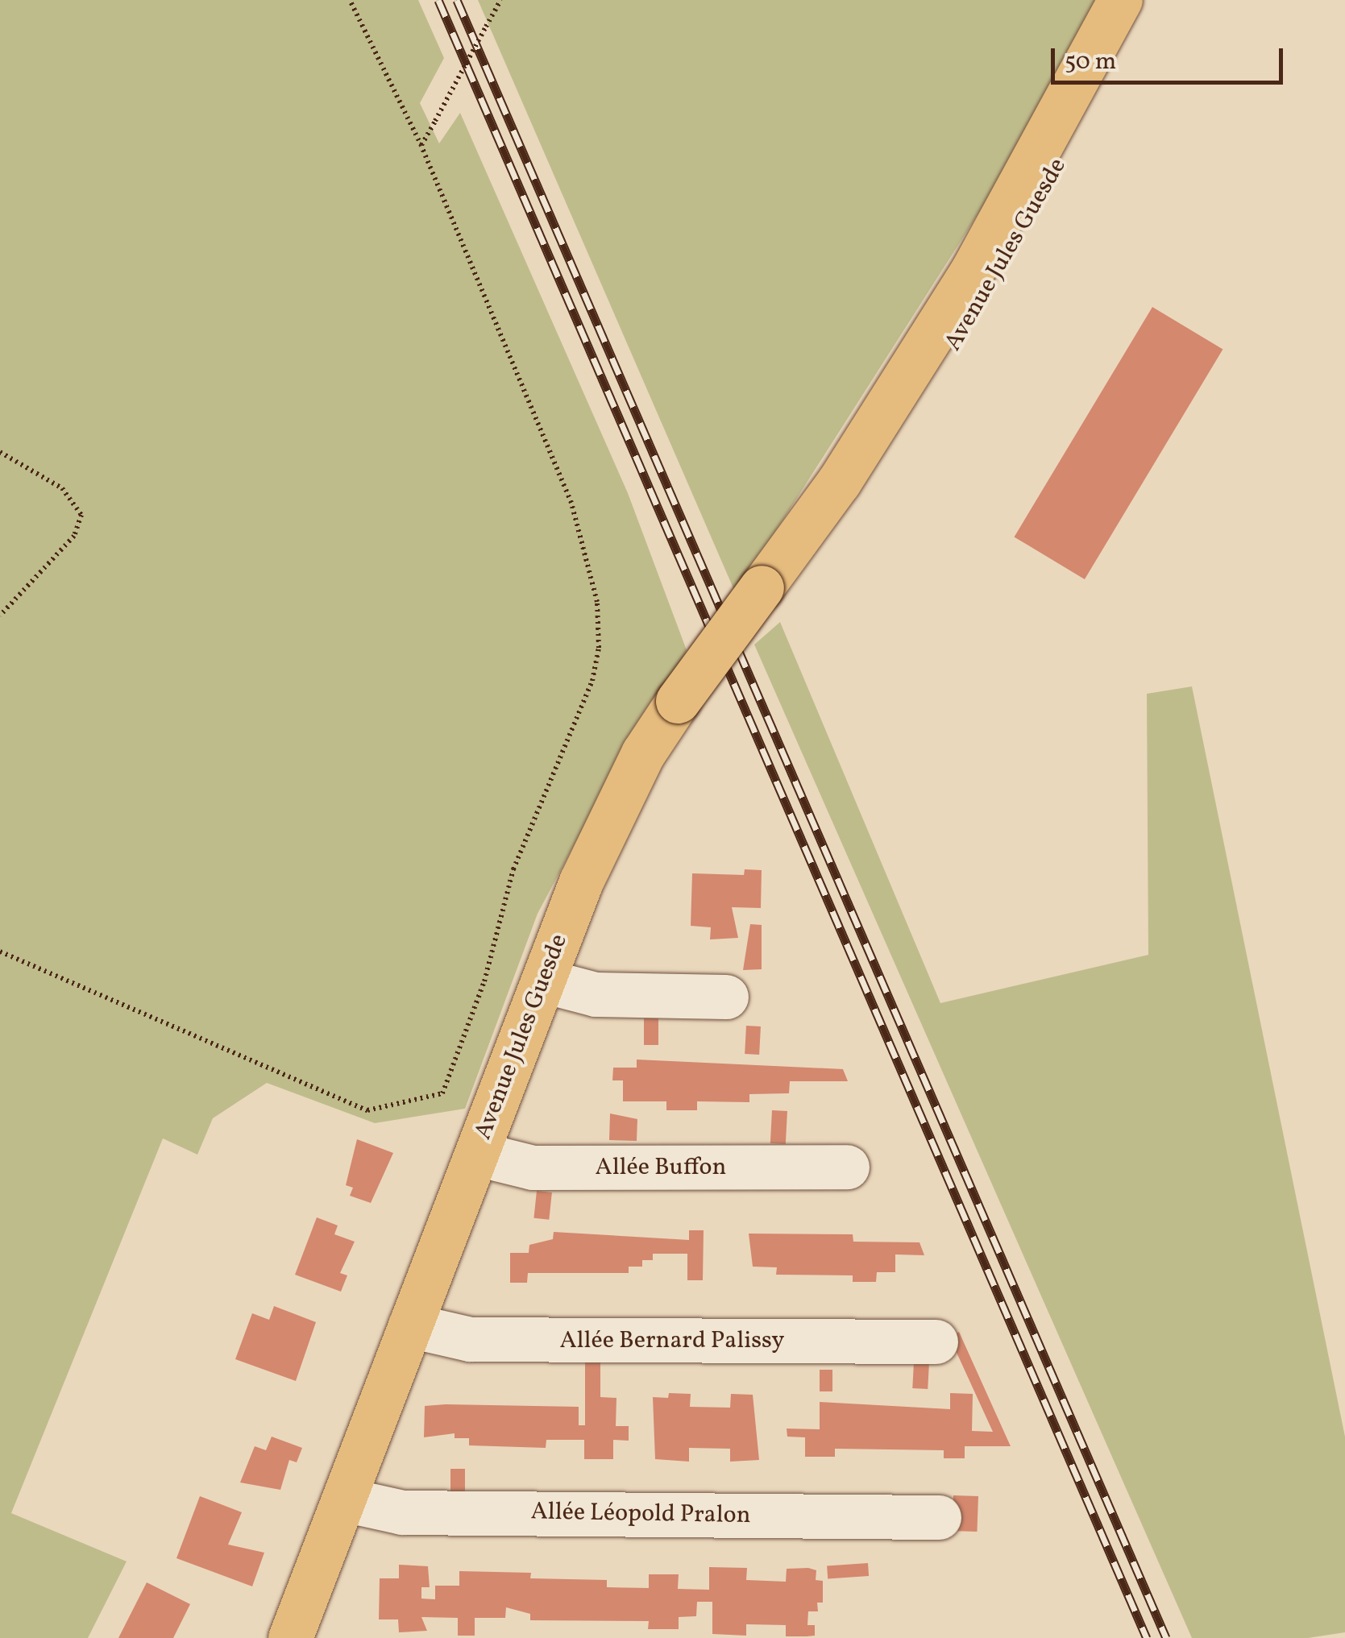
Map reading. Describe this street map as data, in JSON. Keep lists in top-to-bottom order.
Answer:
{
  "streets": {
    "main road": ["Avenue Jules Guesde"],
    "street": ["Allée Buffon", "Allée Bernard Palissy", "Allée Léopold Pralon"]
  },
  "crossings": [
    ["Avenue Jules Guesde", "Allée Buffon"],
    ["Avenue Jules Guesde", "Allée Bernard Palissy"],
    ["Avenue Jules Guesde", "Allée Léopold Pralon"]
  ],
  "scale_bar": "50 m"
}
